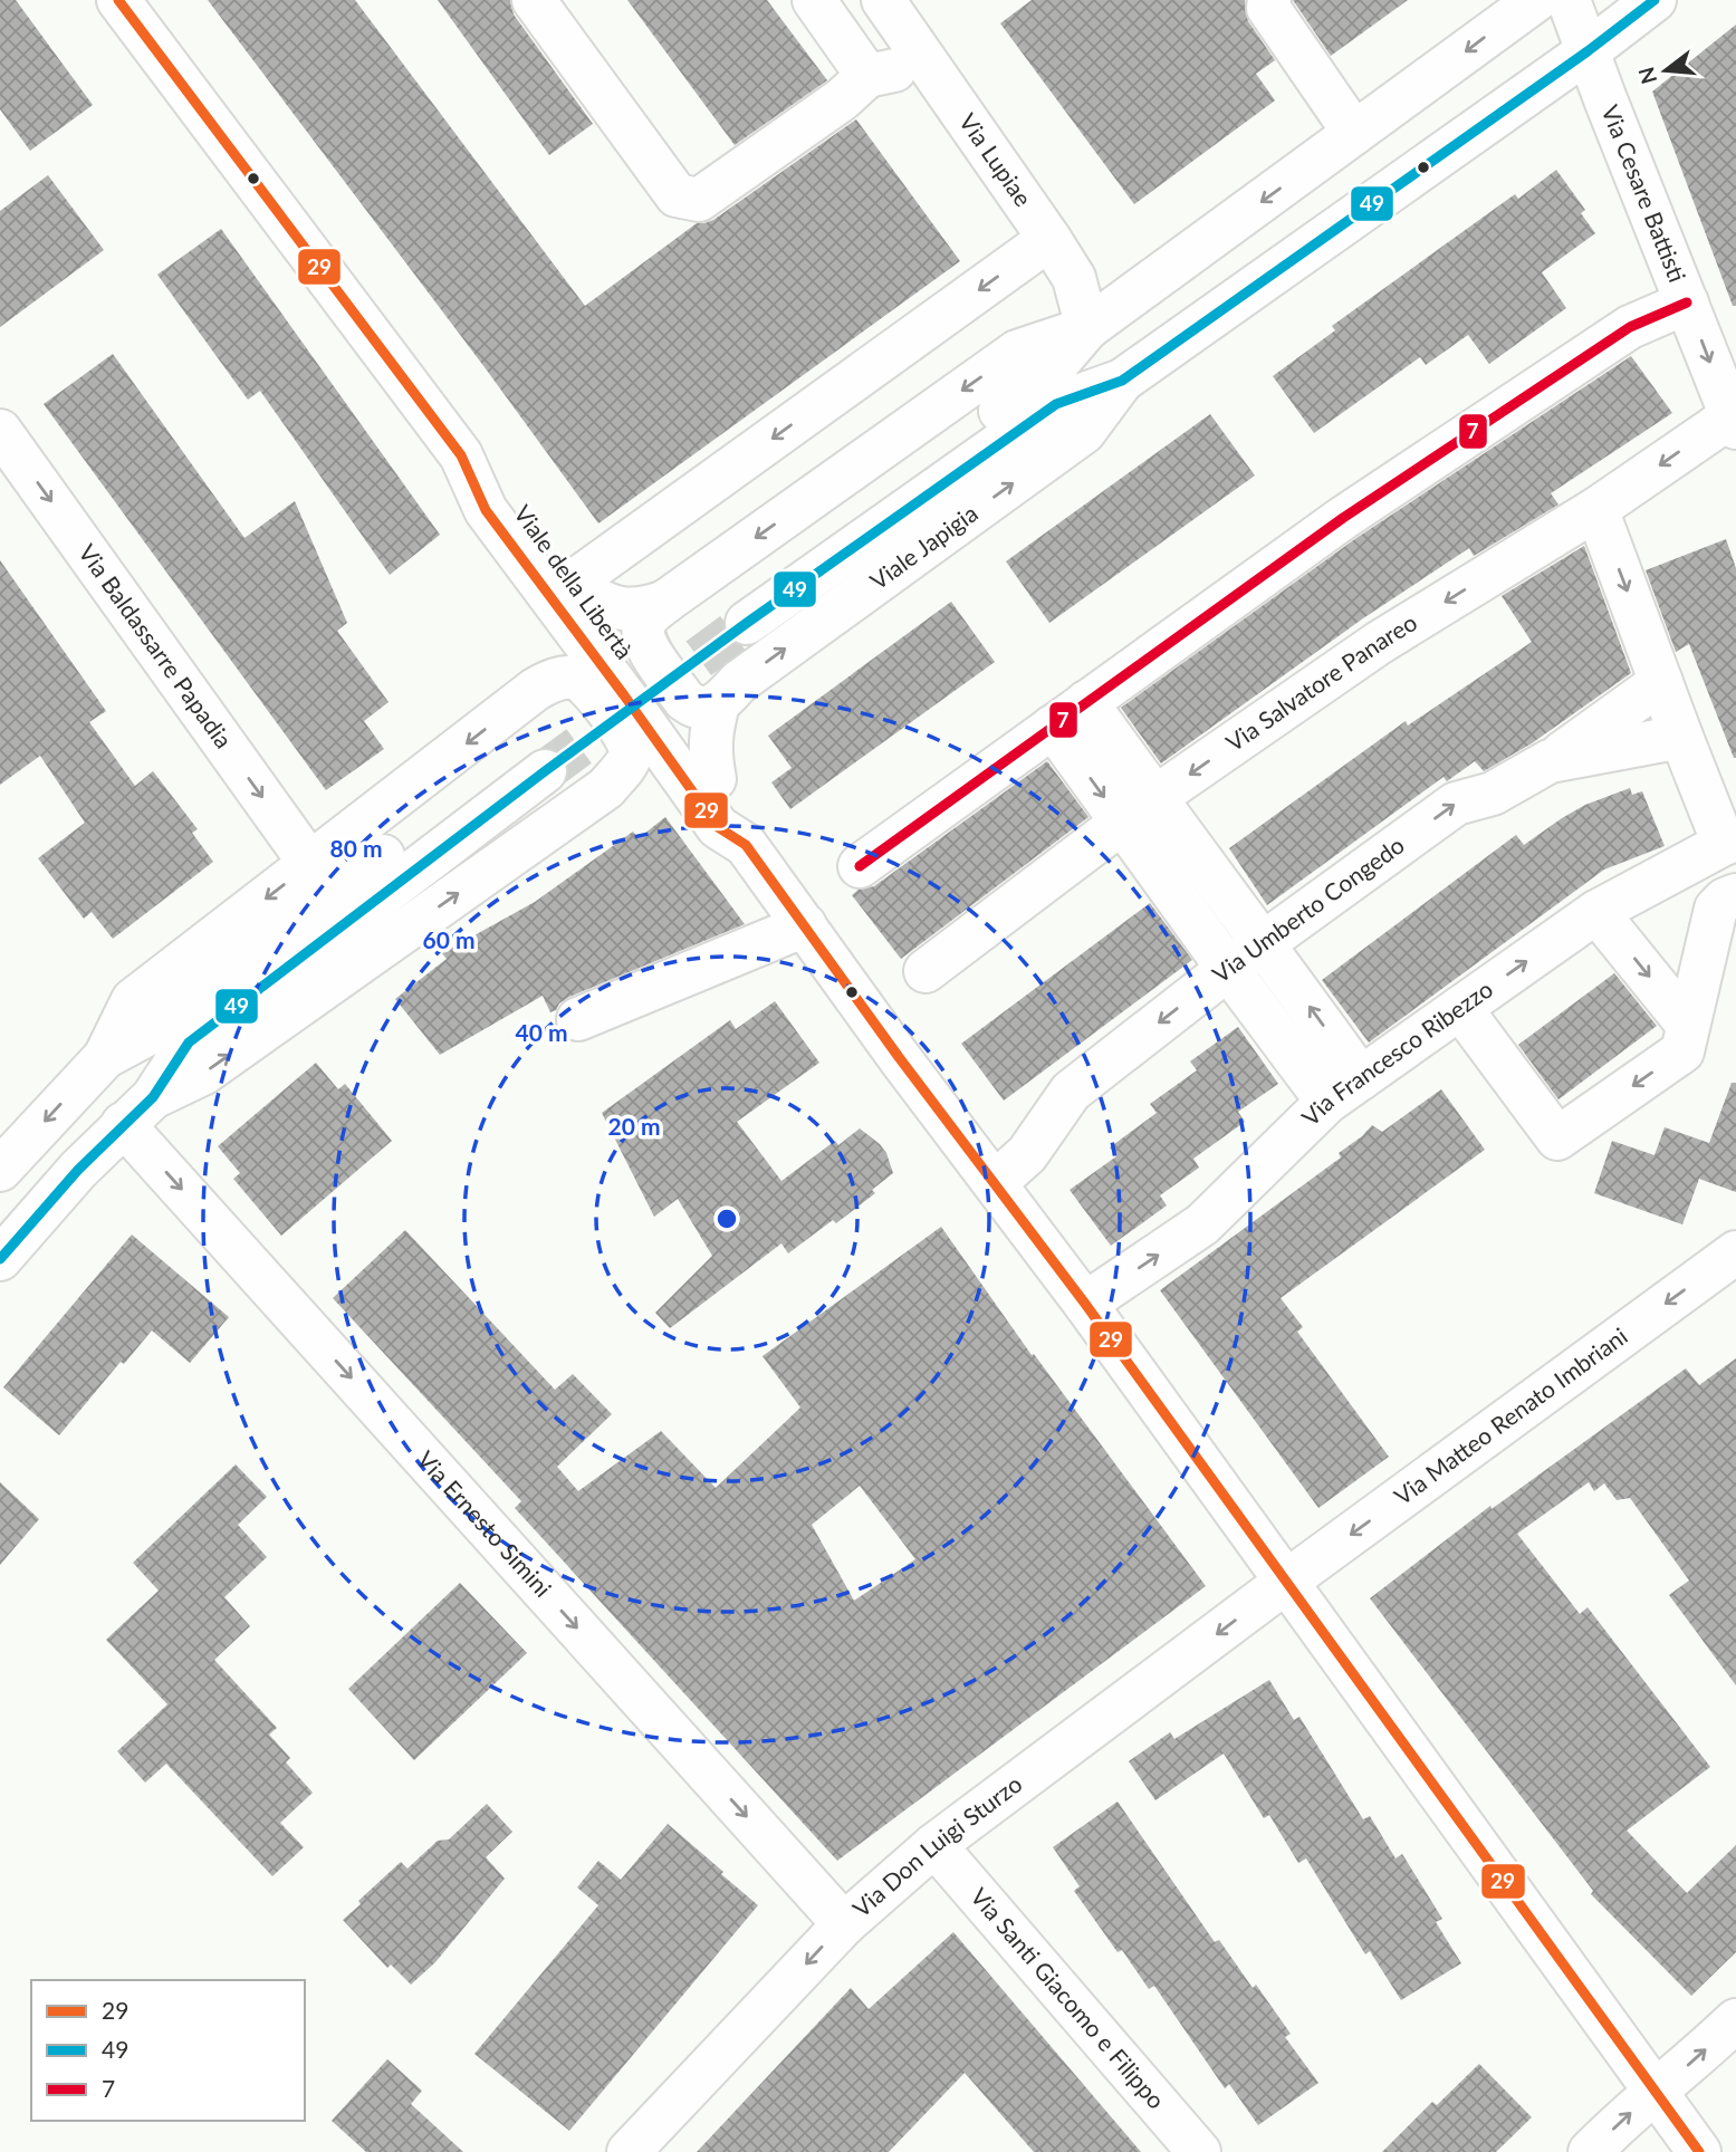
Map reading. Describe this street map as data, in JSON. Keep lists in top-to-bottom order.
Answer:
{
  "streets": {
    "street": [
      "Via Lupiae",
      "Via Cesare Battisti",
      "Viale Japigia",
      "Viale della Libertà",
      "Via Baldassarre Papadia",
      "Via Salvatore Panareo",
      "Via Umberto Congedo",
      "Via Francesco Ribezzo",
      "Via Matteo Renato Imbriani",
      "Via Ernesto Simini",
      "Via Don Luigi Sturzo",
      "Via Santi Giacomo e Filippo"
    ]
  },
  "crossings": [
    ["Via Lupiae", "Viale Japigia"],
    ["Via Cesare Battisti", "Viale Japigia"],
    ["Via Cesare Battisti", "Via Salvatore Panareo"],
    ["Viale della Libertà", "Via Umberto Congedo"],
    ["Viale della Libertà", "Via Francesco Ribezzo"],
    ["Viale della Libertà", "Via Matteo Renato Imbriani"],
    ["Viale della Libertà", "Via Don Luigi Sturzo"],
    ["Via Matteo Renato Imbriani", "Via Don Luigi Sturzo"],
    ["Via Ernesto Simini", "Via Don Luigi Sturzo"],
    ["Via Don Luigi Sturzo", "Via Santi Giacomo e Filippo"]
  ],
  "one_way": [
    "Via Baldassarre Papadia",
    "Via Francesco Ribezzo",
    "Via Matteo Renato Imbriani",
    "Via Ernesto Simini",
    "Via Don Luigi Sturzo"
  ],
  "lines": ["transit line 29", "transit line 49", "transit line 7"],
  "legend": ["29", "49", "7"],
  "north": "left",
  "rings": [
    "80 m",
    "60 m",
    "40 m",
    "20 m"
  ]
}
